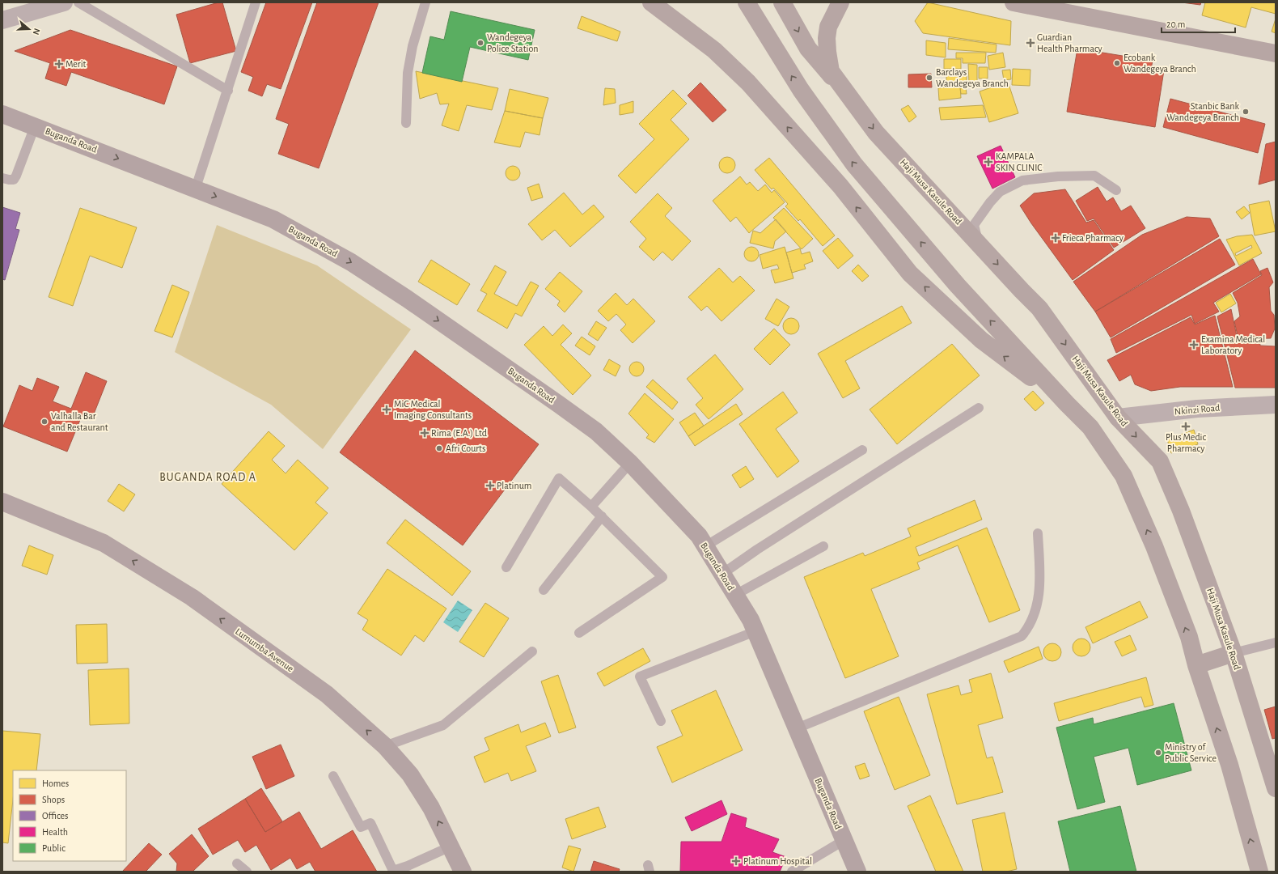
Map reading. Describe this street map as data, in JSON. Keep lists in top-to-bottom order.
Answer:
{
  "streets": {
    "main road": ["Buganda Road", "Haji Musa Kasule Road", "Lumumba Avenue"],
    "street": ["Nkinzi Road"]
  },
  "crossings": [
    ["Haji Musa Kasule Road", "Nkinzi Road"]
  ],
  "one_way": ["Buganda Road", "Lumumba Avenue"],
  "districts": ["BUGANDA ROAD A"],
  "places": {
    "other": [
      "Wandegeya Police Station",
      "Ecobank Wandegeya Branch",
      "Barclays Wandegeya Branch",
      "Stanbic Bank Wandegeya Branch",
      "Valhalla Bar and Restaurant",
      "Afri Courts",
      "Ministry of Public Service"
    ],
    "health": [
      "Guardian Health Pharmacy",
      "Merit",
      "KAMPALA SKIN CLINIC",
      "Frieca Pharmacy",
      "Examina Medical Laboratory",
      "MiC Medical Imaging Consultants",
      "Plus Medic Pharmacy",
      "Rima (E.A.) Ltd",
      "Platinum",
      "Platinum Hospital"
    ]
  },
  "legend": [
    "Homes",
    "Shops",
    "Offices",
    "Health",
    "Public"
  ],
  "scale_bar": "20 m",
  "north": "right"
}
